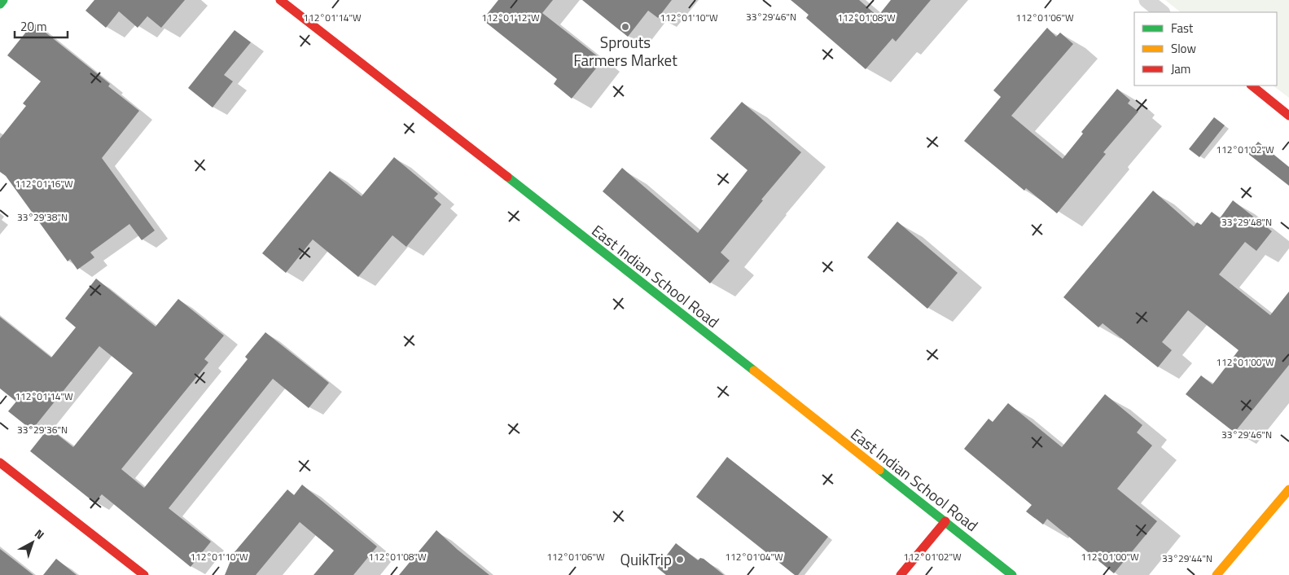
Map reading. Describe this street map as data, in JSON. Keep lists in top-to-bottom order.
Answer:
{
  "streets": {
    "main road": ["East Indian School Road"]
  },
  "places": ["Sprouts Farmers Market", "QuikTrip"],
  "legend": ["Fast", "Slow", "Jam"],
  "scale_bar": "20 m",
  "north": "top right",
  "coordinates": [
    "33°29'46\"N",
    "112°01'14\"W",
    "112°01'12\"W",
    "112°01'10\"W",
    "112°01'08\"W",
    "112°01'06\"W",
    "112°01'02\"W",
    "112°01'16\"W",
    "33°29'38\"N",
    "33°29'48\"N",
    "112°01'00\"W",
    "33°29'36\"N",
    "112°01'04\"W",
    "33°29'44\"N"
  ]
}
